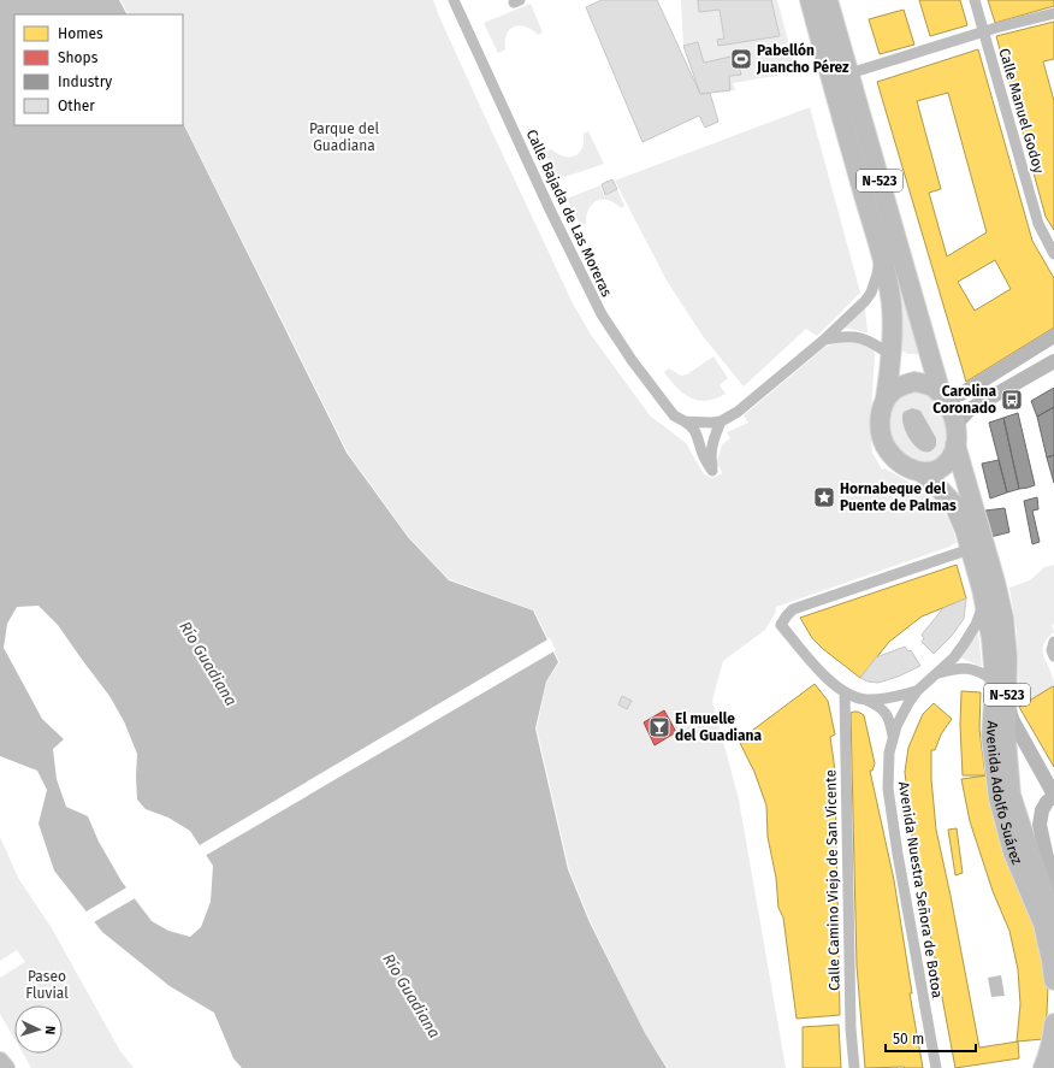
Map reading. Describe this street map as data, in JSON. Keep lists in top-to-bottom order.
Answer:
{
  "streets": {
    "highway": ["N-523", "Avenida Adolfo Suárez"],
    "street": [
      "Calle Manuel Godoy",
      "Calle Bajada de Las Moreras",
      "Calle Camino Viejo de San Vicente",
      "Avenida Nuestra Señora de Botoa"
    ]
  },
  "crossings": [
    ["N-523", "Avenida Adolfo Suárez"],
    ["Avenida Adolfo Suárez", "Avenida Nuestra Señora de Botoa"]
  ],
  "water": ["Río Guadiana"],
  "parks": ["Parque del Guadiana", "Paseo Fluvial"],
  "places": {
    "sports": ["Pabellón Juancho Pérez"],
    "bus stop": ["Carolina Coronado"],
    "place": ["Hornabeque del Puente de Palmas"],
    "bar": ["El muelle del Guadiana"]
  },
  "legend": [
    "Homes",
    "Shops",
    "Industry",
    "Other"
  ],
  "scale_bar": "50 m",
  "north": "right"
}
